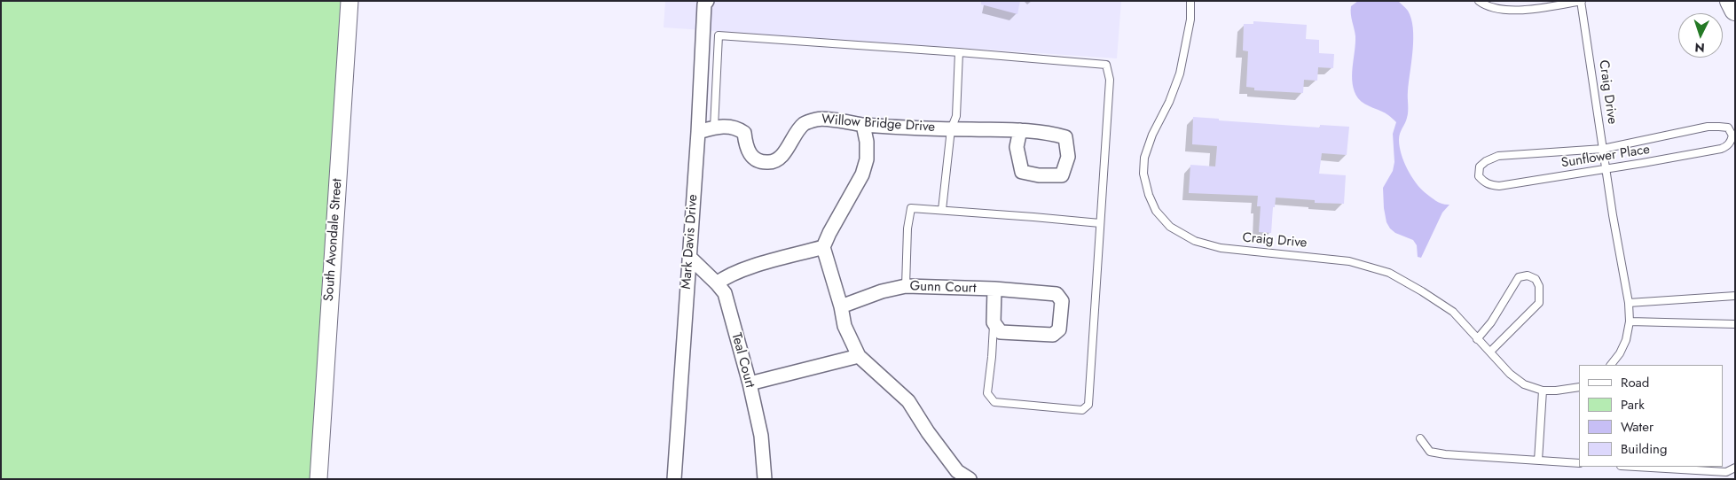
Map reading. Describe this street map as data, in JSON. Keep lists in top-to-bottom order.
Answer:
{
  "streets": {
    "street": [
      "Willow Bridge Drive",
      "South Avondale Street",
      "Mark Davis Drive",
      "Gunn Court",
      "Teal Court"
    ],
    "lane": ["Craig Drive", "Sunflower Place"]
  },
  "crossings": [
    ["Craig Drive", "Sunflower Place"],
    ["Willow Bridge Drive", "Mark Davis Drive"],
    ["Mark Davis Drive", "Teal Court"]
  ],
  "legend": [
    "Road",
    "Park",
    "Water",
    "Building"
  ],
  "north": "bottom"
}
